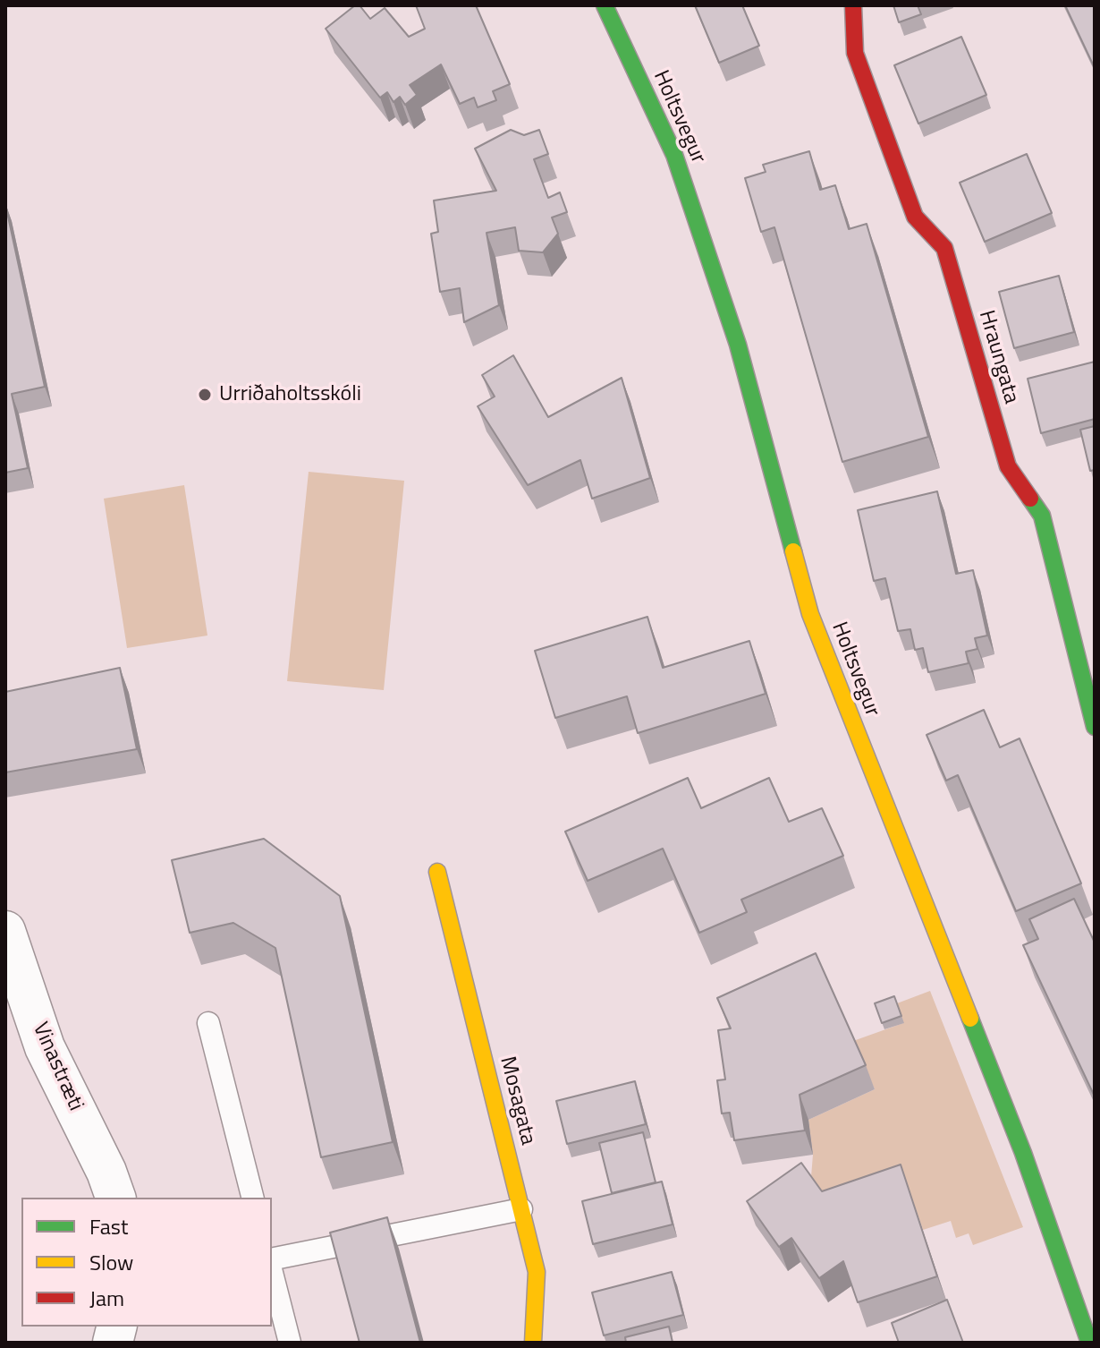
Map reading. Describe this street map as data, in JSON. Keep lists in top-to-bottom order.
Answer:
{
  "streets": {
    "street": [
      "Holtsvegur",
      "Hraungata",
      "Vinastræti",
      "Mosagata"
    ]
  },
  "places": ["Urriðaholtsskóli"],
  "legend": ["Fast", "Slow", "Jam"]
}
